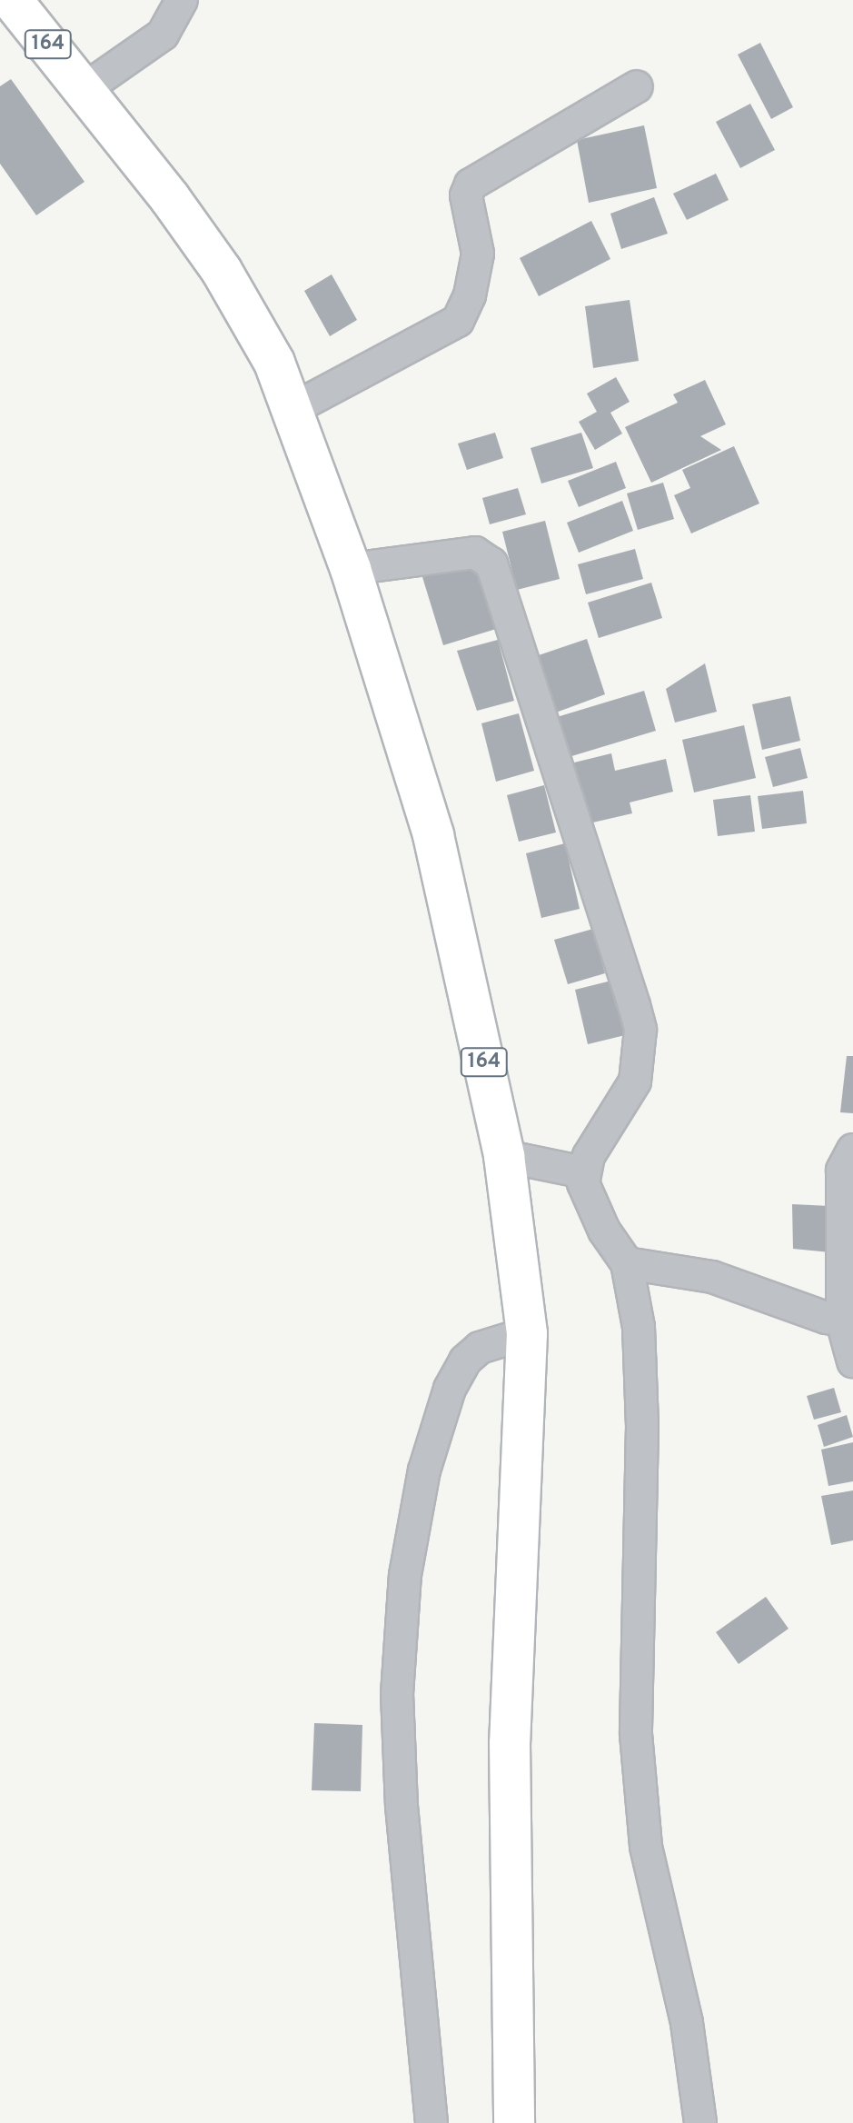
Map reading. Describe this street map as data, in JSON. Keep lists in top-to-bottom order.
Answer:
{
  "streets": {
    "main road": ["164"]
  }
}
